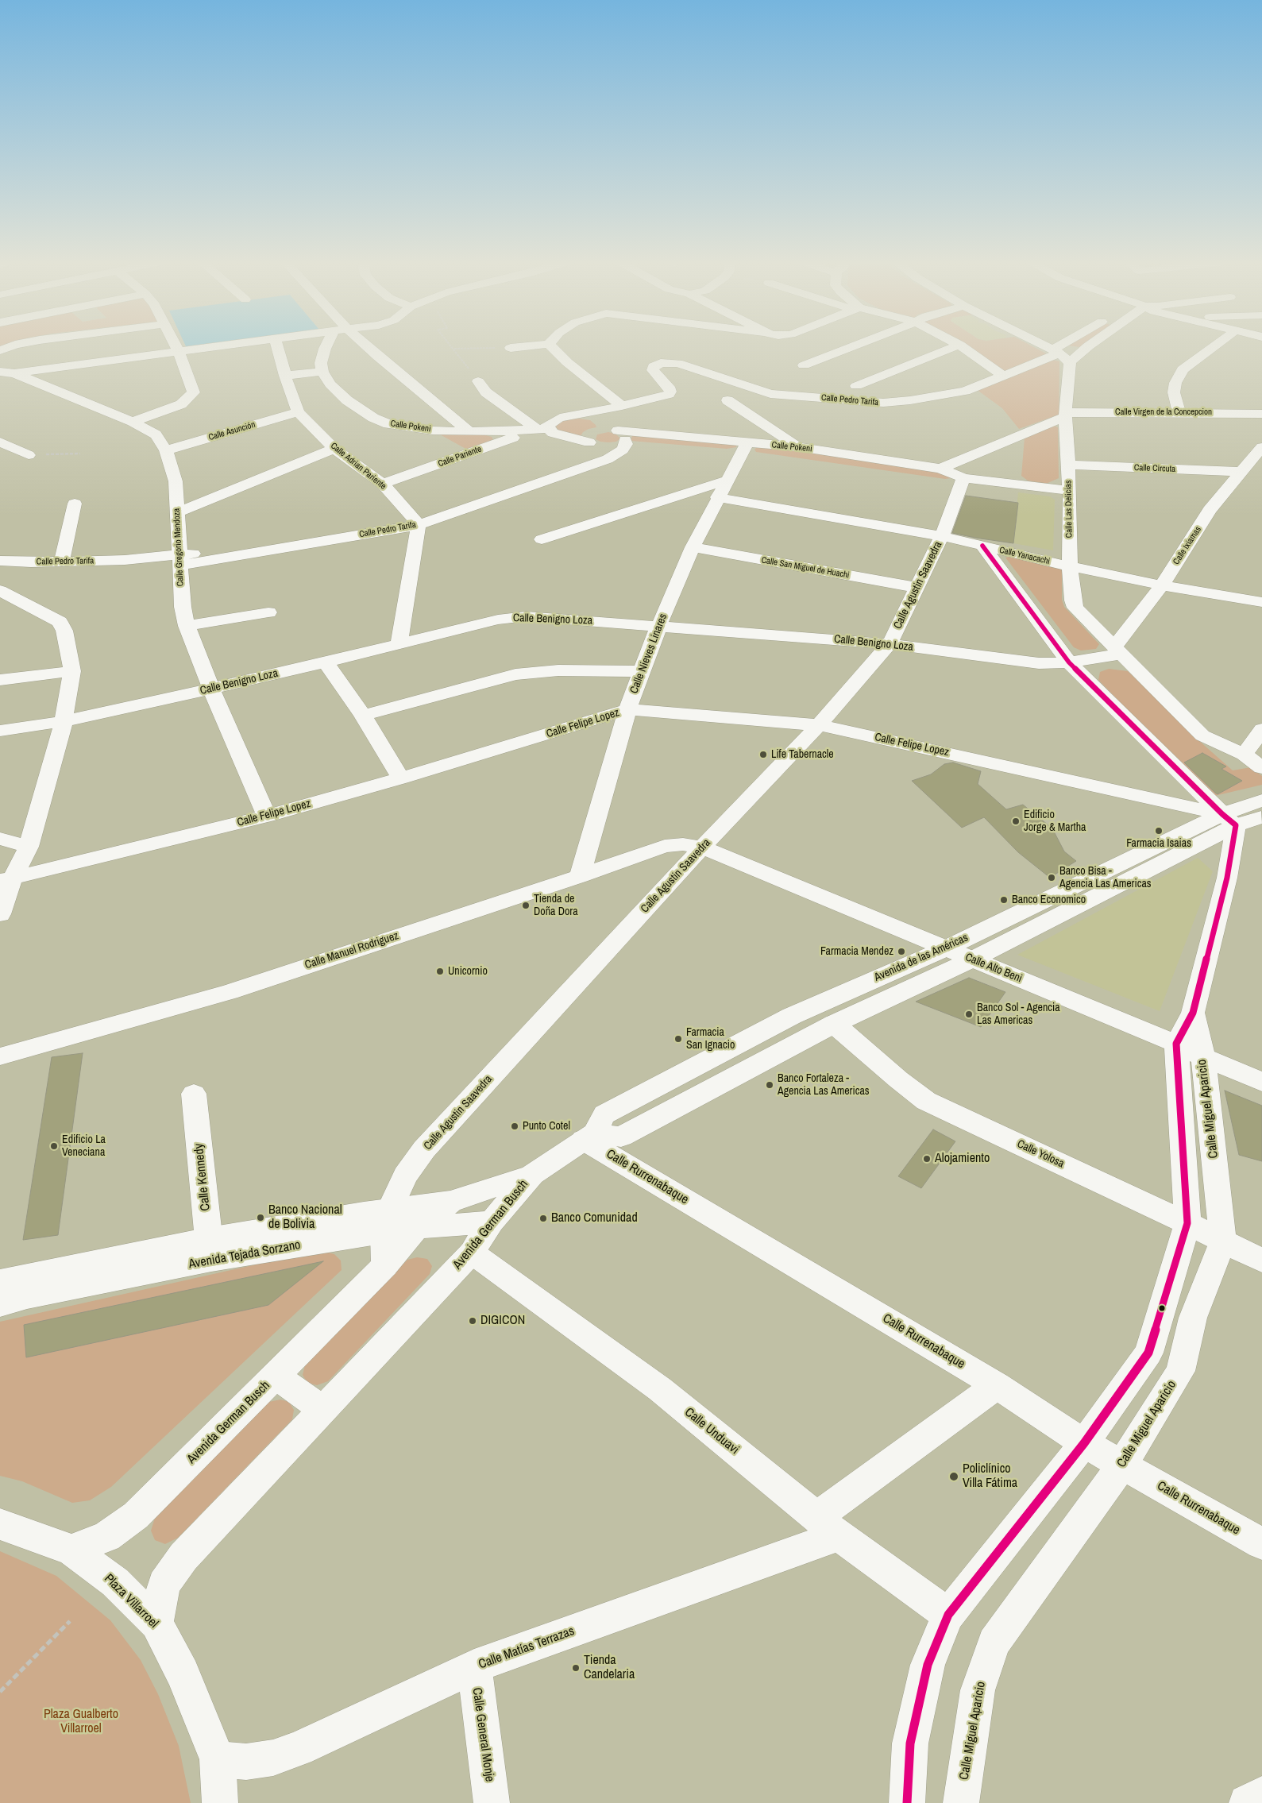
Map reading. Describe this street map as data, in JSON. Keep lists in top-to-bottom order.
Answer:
{
  "streets": {
    "main road": [
      "Calle Pedro Tarifa",
      "Calle Virgen de la Concepcion",
      "Calle Pokeni",
      "Calle Asunción",
      "Calle Pariente",
      "Calle Adrian Pariente",
      "Calle Circuta",
      "Calle Las Delicias",
      "Calle Ixiamas",
      "Calle Gregorio Mendoza",
      "Calle Yanacachi",
      "Calle San Miguel de Huachi",
      "Calle Agustin Saavedra",
      "Calle Benigno Loza",
      "Calle Nieves Linares",
      "Calle Felipe Lopez",
      "Calle Manuel Rodriguez",
      "Avenida de las Américas",
      "Calle Alto Beni",
      "Calle Miguel Aparicio",
      "Calle Yolosa",
      "Calle Kennedy",
      "Calle Rurrenabaque",
      "Avenida German Busch",
      "Avenida Tejada Sorzano",
      "Calle Unduavi",
      "Plaza Villarroel",
      "Calle Matías Terrazas",
      "Calle General Monje"
    ]
  },
  "crossings": [
    ["Calle Pedro Tarifa", "Calle Pokeni"],
    ["Calle Pedro Tarifa", "Calle Adrian Pariente"],
    ["Calle Pedro Tarifa", "Calle Gregorio Mendoza"],
    ["Calle Virgen de la Concepcion", "Calle Las Delicias"],
    ["Calle Pokeni", "Calle Pariente"],
    ["Calle Pokeni", "Calle Las Delicias"],
    ["Calle Pokeni", "Calle Agustin Saavedra"],
    ["Calle Pokeni", "Calle Nieves Linares"],
    ["Calle Asunción", "Calle Adrian Pariente"],
    ["Calle Asunción", "Calle Gregorio Mendoza"],
    ["Calle Pariente", "Calle Adrian Pariente"],
    ["Calle Circuta", "Calle Las Delicias"],
    ["Calle Circuta", "Calle Ixiamas"],
    ["Calle Las Delicias", "Calle Ixiamas"],
    ["Calle Las Delicias", "Calle Yanacachi"],
    ["Calle Ixiamas", "Calle Yanacachi"],
    ["Calle Gregorio Mendoza", "Calle Benigno Loza"],
    ["Calle Gregorio Mendoza", "Calle Felipe Lopez"],
    ["Calle Yanacachi", "Calle Agustin Saavedra"],
    ["Calle Yanacachi", "Calle Nieves Linares"],
    ["Calle San Miguel de Huachi", "Calle Agustin Saavedra"],
    ["Calle San Miguel de Huachi", "Calle Nieves Linares"],
    ["Calle Agustin Saavedra", "Calle Benigno Loza"],
    ["Calle Agustin Saavedra", "Calle Felipe Lopez"],
    ["Calle Agustin Saavedra", "Calle Manuel Rodriguez"],
    ["Calle Agustin Saavedra", "Calle Alto Beni"],
    ["Calle Agustin Saavedra", "Avenida German Busch"],
    ["Calle Agustin Saavedra", "Avenida Tejada Sorzano"],
    ["Calle Benigno Loza", "Calle Nieves Linares"],
    ["Calle Nieves Linares", "Calle Felipe Lopez"],
    ["Calle Nieves Linares", "Calle Manuel Rodriguez"],
    ["Calle Felipe Lopez", "Avenida de las Américas"],
    ["Calle Felipe Lopez", "Calle Miguel Aparicio"],
    ["Calle Manuel Rodriguez", "Calle Alto Beni"],
    ["Avenida de las Américas", "Calle Alto Beni"],
    ["Avenida de las Américas", "Calle Miguel Aparicio"],
    ["Avenida de las Américas", "Calle Yolosa"],
    ["Avenida de las Américas", "Calle Rurrenabaque"],
    ["Avenida de las Américas", "Avenida German Busch"],
    ["Calle Alto Beni", "Calle Miguel Aparicio"],
    ["Calle Miguel Aparicio", "Calle Yolosa"],
    ["Calle Miguel Aparicio", "Calle Rurrenabaque"],
    ["Calle Kennedy", "Avenida Tejada Sorzano"],
    ["Calle Rurrenabaque", "Calle Matías Terrazas"],
    ["Avenida German Busch", "Avenida Tejada Sorzano"],
    ["Avenida German Busch", "Calle Unduavi"],
    ["Avenida German Busch", "Plaza Villarroel"],
    ["Calle Unduavi", "Calle Matías Terrazas"],
    ["Plaza Villarroel", "Calle Matías Terrazas"],
    ["Calle Matías Terrazas", "Calle General Monje"]
  ],
  "parks": ["Plaza Gualberto Villarroel"],
  "places": [
    "Life Tabernacle",
    "Edificio Jorge & Martha",
    "Farmacia Isaias",
    "Banco Bisa - Agencia Las Americas",
    "Banco Economico",
    "Tienda de Doña Dora",
    "Farmacia Mendez",
    "Unicornio",
    "Banco Sol - Agencia Las Americas",
    "Farmacia San Ignacio",
    "Banco Fortaleza - Agencia Las Americas",
    "Punto Cotel",
    "Edificio La Veneciana",
    "Alojamiento",
    "Banco Nacional de Bolivia",
    "Banco Comunidad",
    "DIGICON",
    "Policlínico Villa Fátima",
    "Tienda Candelaria"
  ]
}
